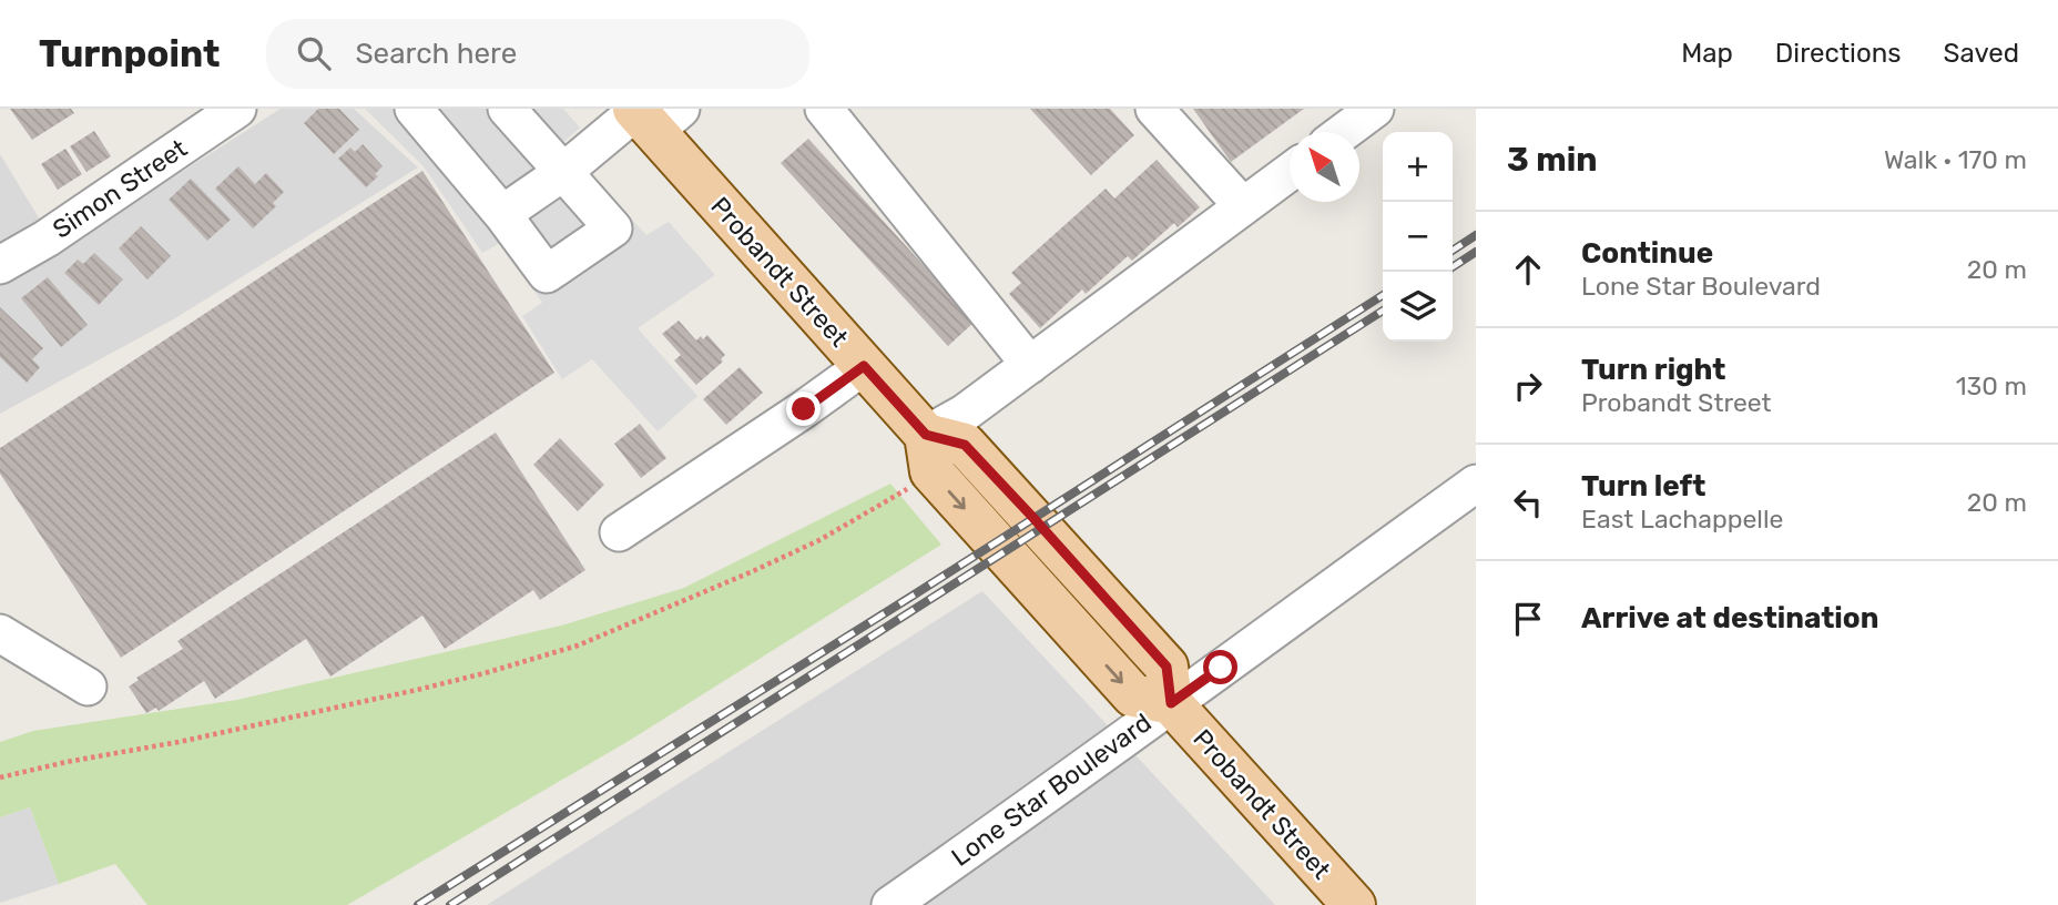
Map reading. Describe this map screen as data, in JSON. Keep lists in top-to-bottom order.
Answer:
{
  "streets": {
    "main road": ["Probandt Street"],
    "street": ["Simon Street", "Lone Star Boulevard"]
  },
  "crossings": [
    ["Probandt Street", "Lone Star Boulevard"]
  ],
  "north": "top left",
  "page": {
    "header": "Turnpoint",
    "search": "Search here",
    "nav": ["Map", "Directions", "Saved"],
    "heading": ["3 min", "Walk · 170 m"],
    "map_buttons": ["+", "−"],
    "list": [
      ["Continue", "Lone Star Boulevard", "20 m"],
      ["Turn right", "Probandt Street", "130 m"],
      ["Turn left", "East Lachappelle", "20 m"],
      "Arrive at destination"
    ]
  }
}
